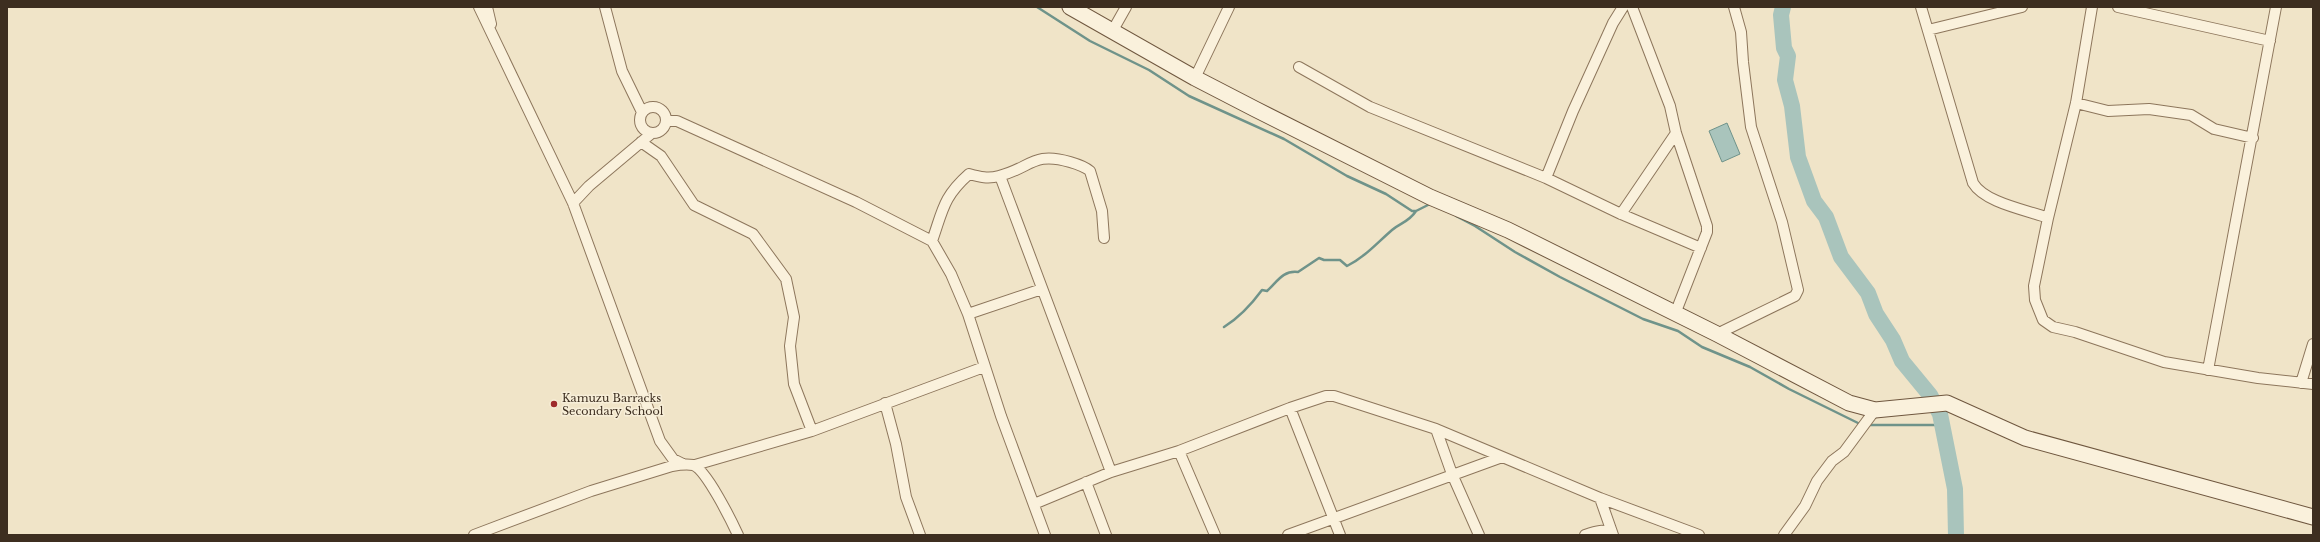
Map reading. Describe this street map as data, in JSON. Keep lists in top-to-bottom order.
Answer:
{
  "places": ["Kamuzu Barracks Secondary School"]
}
